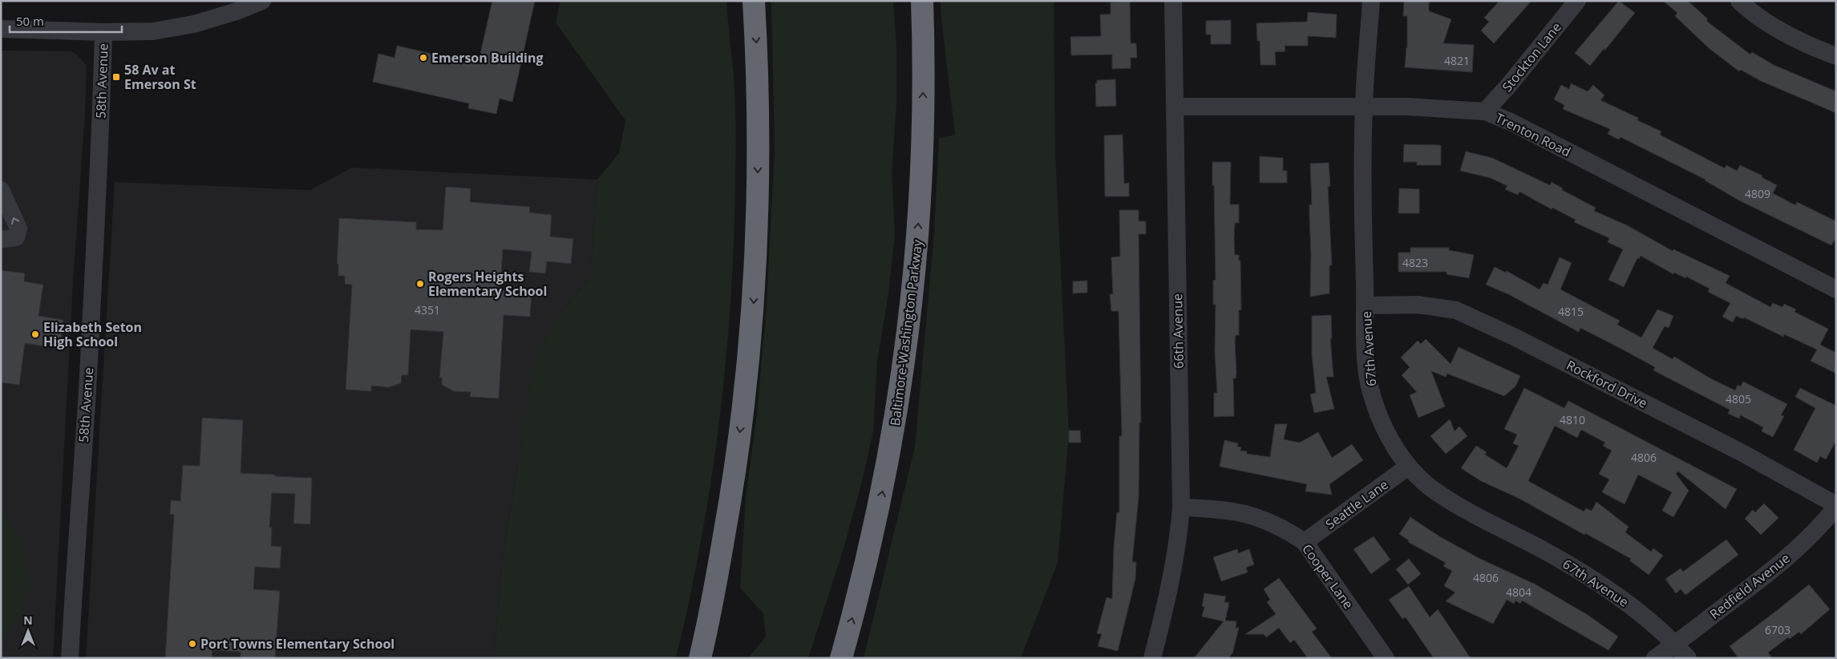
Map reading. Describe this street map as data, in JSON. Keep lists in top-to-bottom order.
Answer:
{
  "streets": {
    "highway": ["Baltimore-Washington Parkway"],
    "street": [
      "Stockton Lane",
      "58th Avenue",
      "Trenton Road",
      "66th Avenue",
      "67th Avenue",
      "Rockford Drive",
      "Seattle Lane",
      "Cooper Lane",
      "Redfield Avenue"
    ]
  },
  "crossings": [
    ["Stockton Lane", "Trenton Road"],
    ["Trenton Road", "66th Avenue"],
    ["Trenton Road", "67th Avenue"],
    ["66th Avenue", "Cooper Lane"],
    ["67th Avenue", "Rockford Drive"],
    ["67th Avenue", "Seattle Lane"],
    ["67th Avenue", "Redfield Avenue"],
    ["Rockford Drive", "Redfield Avenue"],
    ["Seattle Lane", "Cooper Lane"]
  ],
  "places": {
    "other": [
      "Emerson Building",
      "Rogers Heights Elementary School",
      "Elizabeth Seton High School",
      "Port Towns Elementary School"
    ],
    "transit": ["58 Av at Emerson St"]
  },
  "house_numbers": [
    "4821",
    "4809",
    "4823",
    "4351",
    "4815",
    "4805",
    "4810",
    "4806",
    "4806",
    "4804",
    "6703"
  ],
  "scale_bar": "50 m",
  "north": "top"
}
